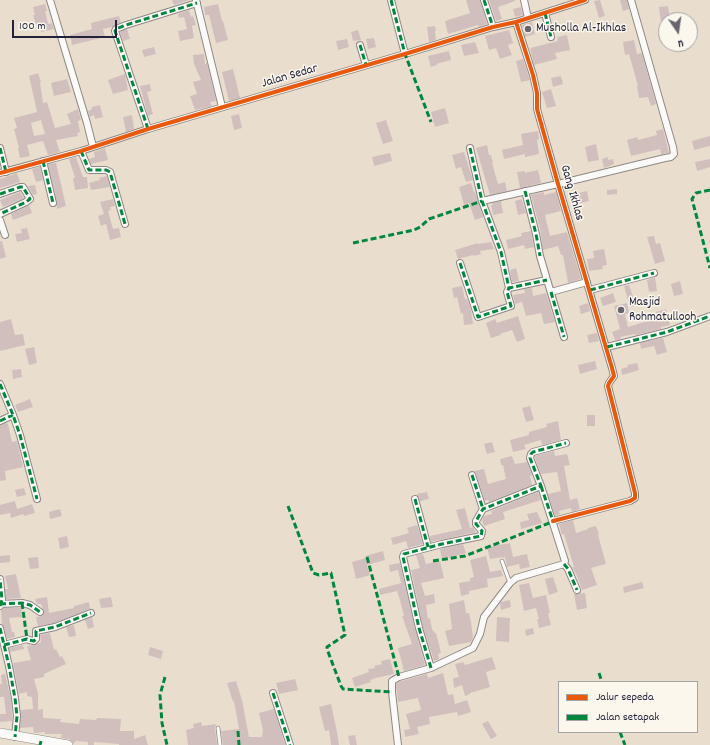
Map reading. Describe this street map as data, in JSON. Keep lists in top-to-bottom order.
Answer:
{
  "streets": {
    "street": ["Jalan Sedar", "Gang Ikhlas"]
  },
  "crossings": [
    ["Jalan Sedar", "Gang Ikhlas"]
  ],
  "places": ["Musholla Al-Ikhlas", "Masjid Rohmatullooh"],
  "legend": ["Jalur sepeda", "Jalan setapak"],
  "scale_bar": "100 m",
  "north": "bottom"
}
